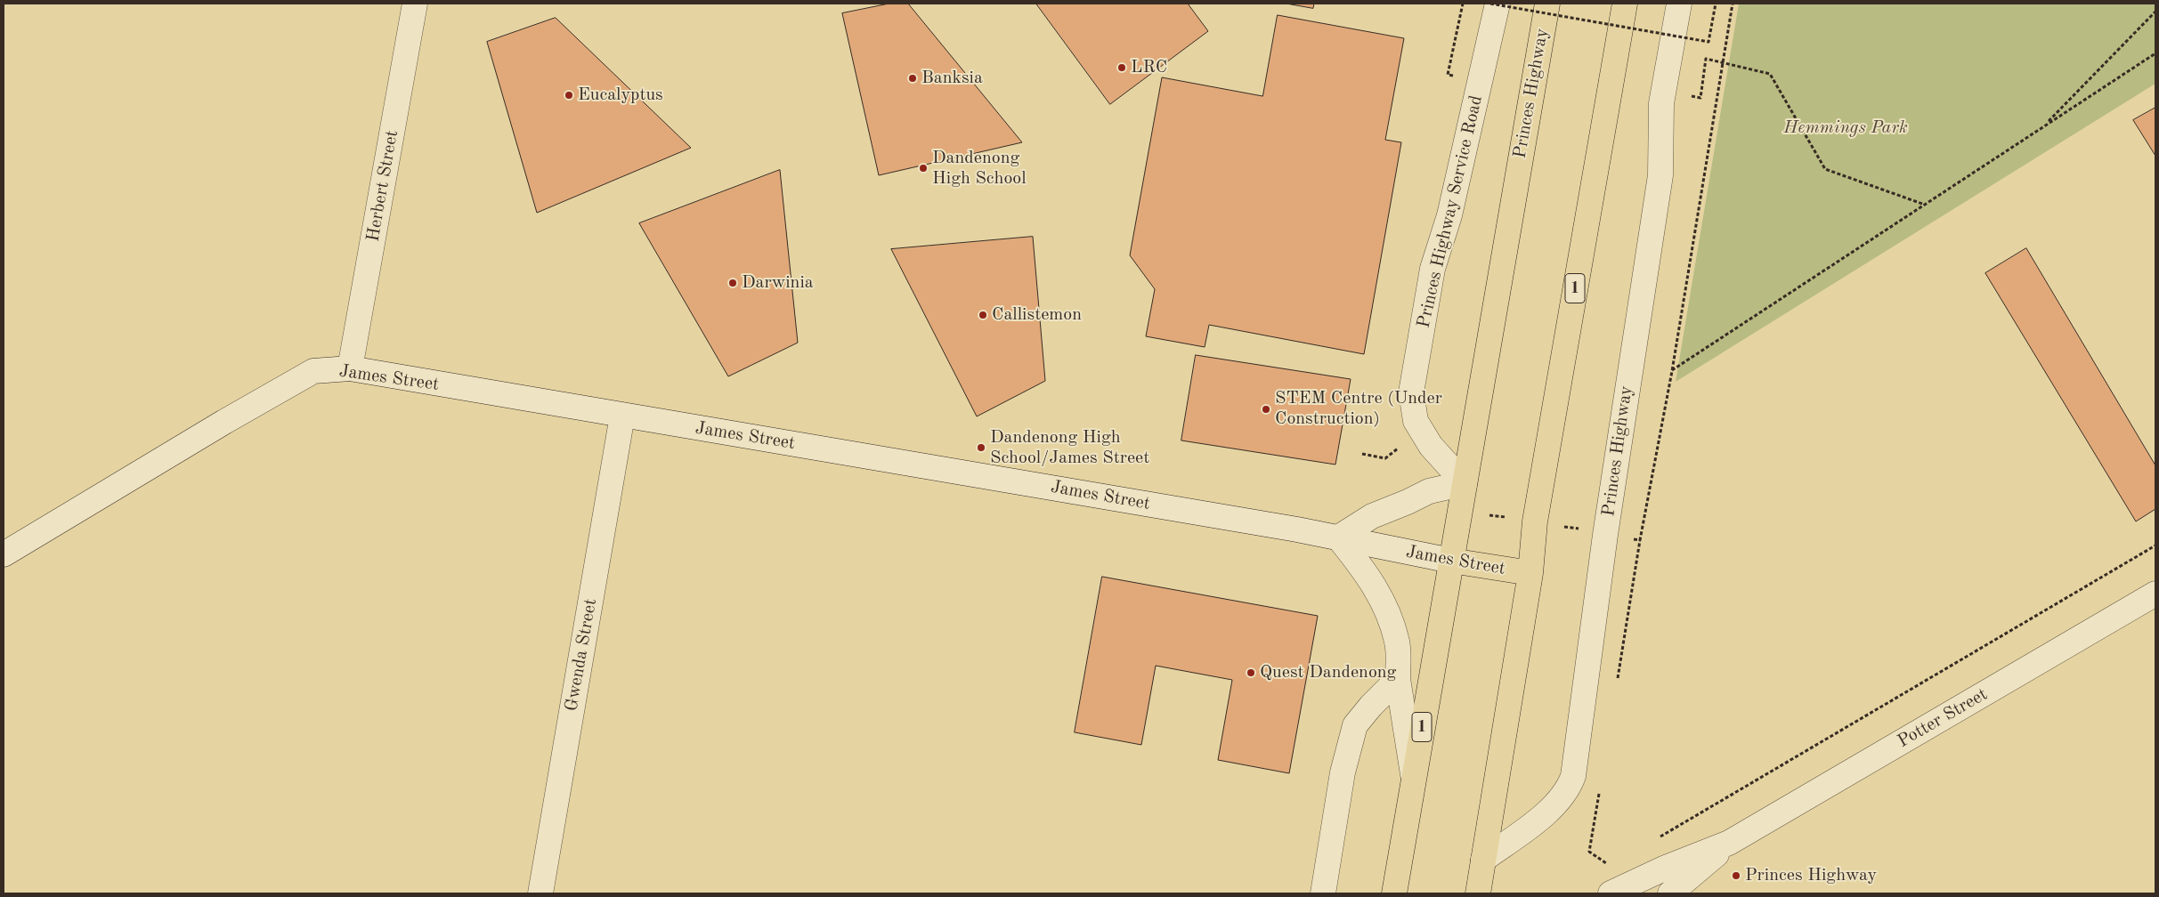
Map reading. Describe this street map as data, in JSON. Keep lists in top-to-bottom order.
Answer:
{
  "streets": {
    "highway": ["Princes Highway", "1", "James Street"],
    "street": [
      "Herbert Street",
      "Princes Highway Service Road",
      "Gwenda Street",
      "Potter Street"
    ]
  },
  "crossings": [
    ["Princes Highway", "Princes Highway Service Road"],
    ["Princes Highway", "1"],
    ["Princes Highway", "James Street"],
    ["Herbert Street", "James Street"],
    ["1", "James Street"],
    ["James Street", "Gwenda Street"]
  ],
  "parks": ["Hemmings Park"],
  "places": [
    "LRC",
    "Banksia",
    "Eucalyptus",
    "Dandenong High School",
    "Darwinia",
    "Callistemon",
    "STEM Centre (Under Construction)",
    "Dandenong High School/James Street",
    "Quest Dandenong",
    "Princes Highway"
  ]
}
